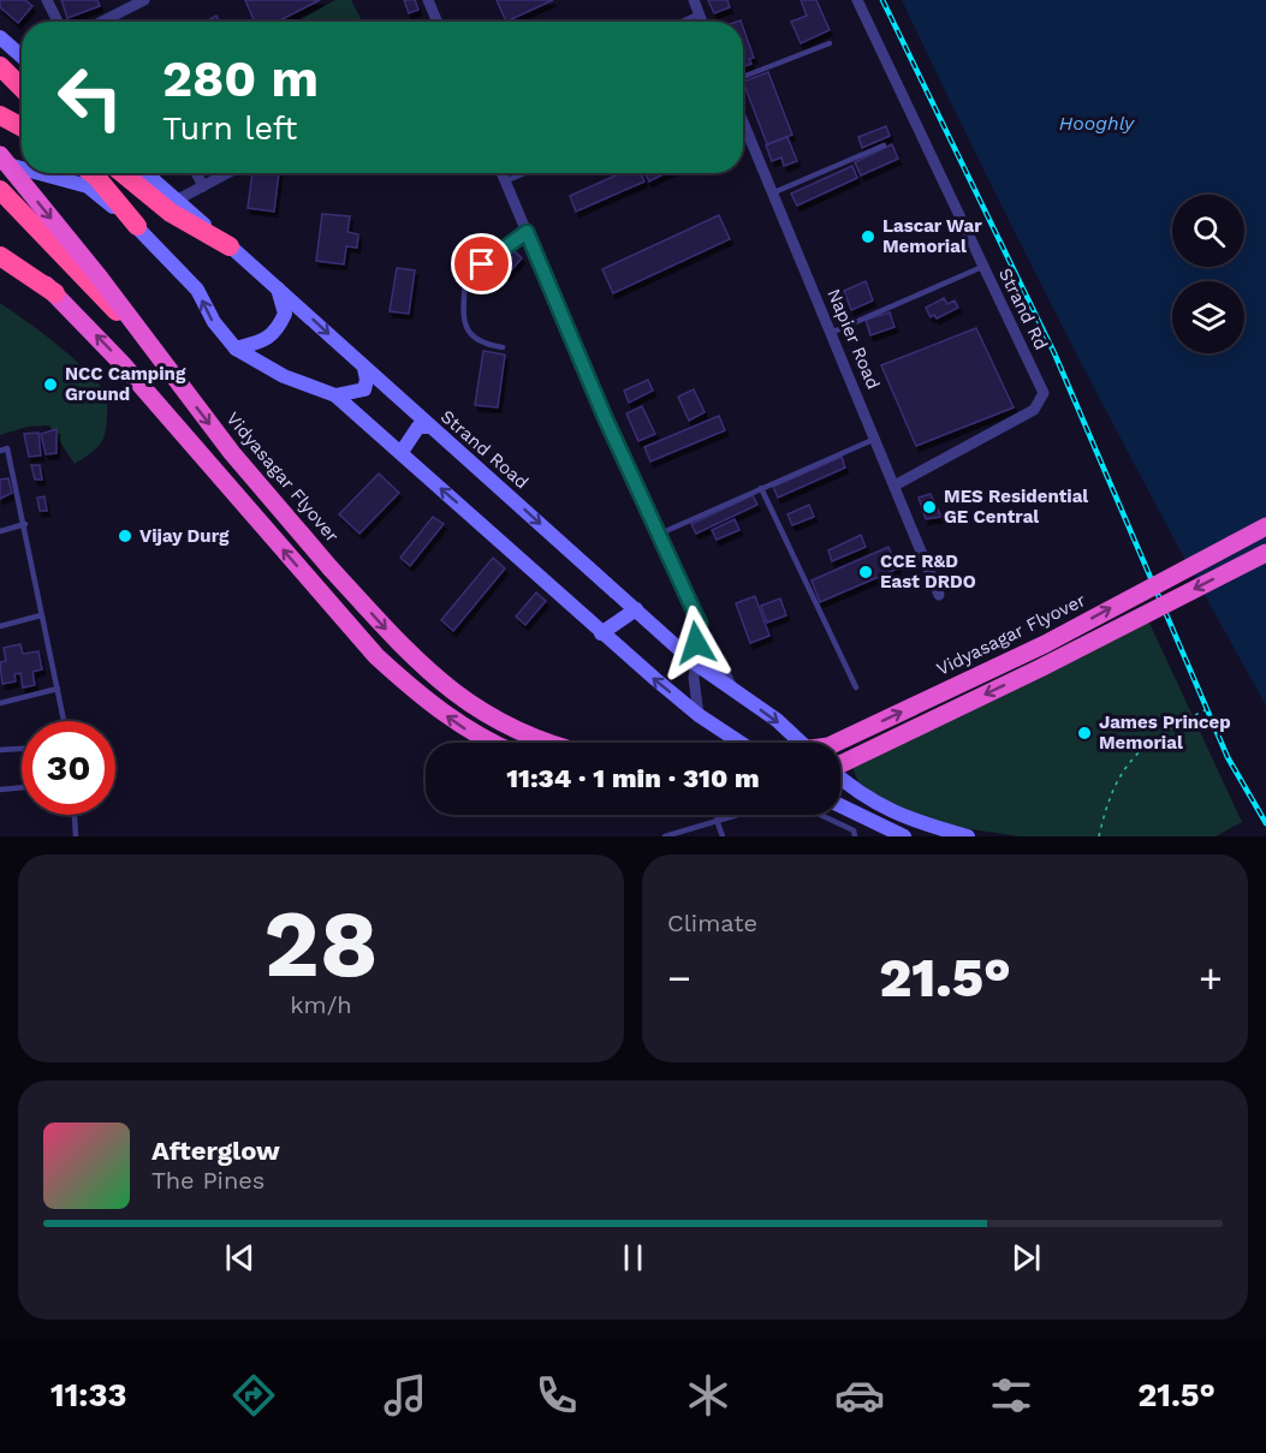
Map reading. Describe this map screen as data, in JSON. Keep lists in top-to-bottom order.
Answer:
{
  "streets": {
    "highway": ["Vidyasagar Flyover"],
    "main road": ["Strand Road"],
    "street": ["Strand Rd", "Napier Road"]
  },
  "crossings": [
    ["Strand Rd", "Napier Road"]
  ],
  "water": ["Hooghly"],
  "places": [
    "Lascar War Memorial",
    "NCC Camping Ground",
    "MES Residential GE Central",
    "Vijay Durg",
    "CCE R&D East DRDO",
    "James Princep Memorial"
  ],
  "page": {
    "turn": ["280 m", "Turn left"],
    "limit": "30",
    "trip": "11:34 · 1 min · 310 m",
    "tile": [
      ["28", "km/h"],
      "Climate"
    ],
    "heat": ["−", "21.5°", "+"],
    "song": ["Afterglow", "The Pines"],
    "tabs": ["11:33", "21.5°"]
  }
}
